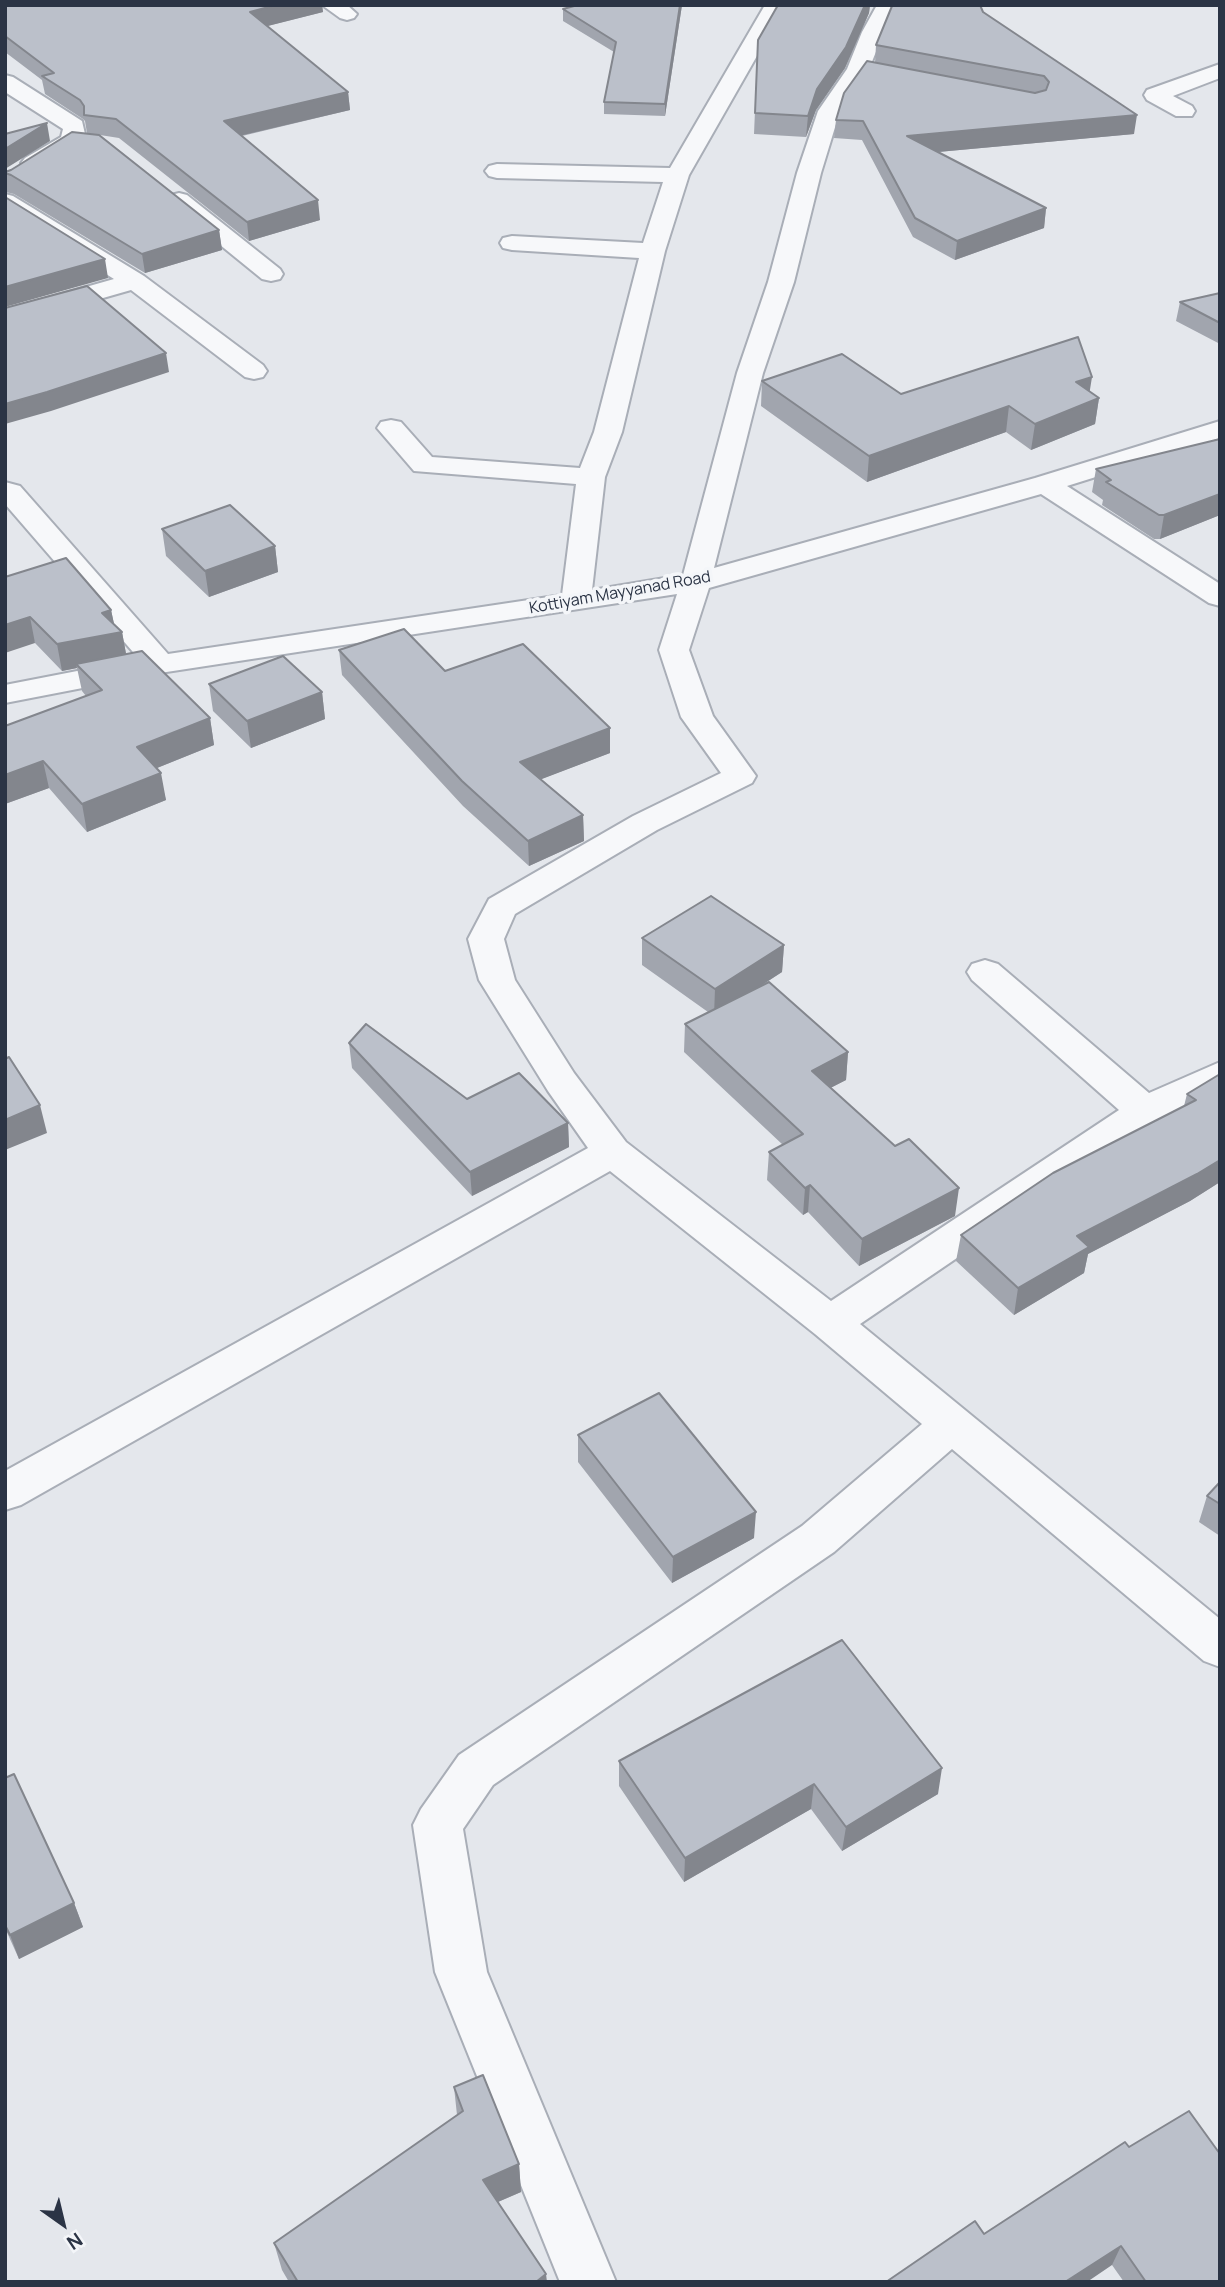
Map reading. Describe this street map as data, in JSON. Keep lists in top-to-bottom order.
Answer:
{
  "streets": {
    "street": ["Kottiyam Mayyanad Road"]
  },
  "north": "bottom right"
}
